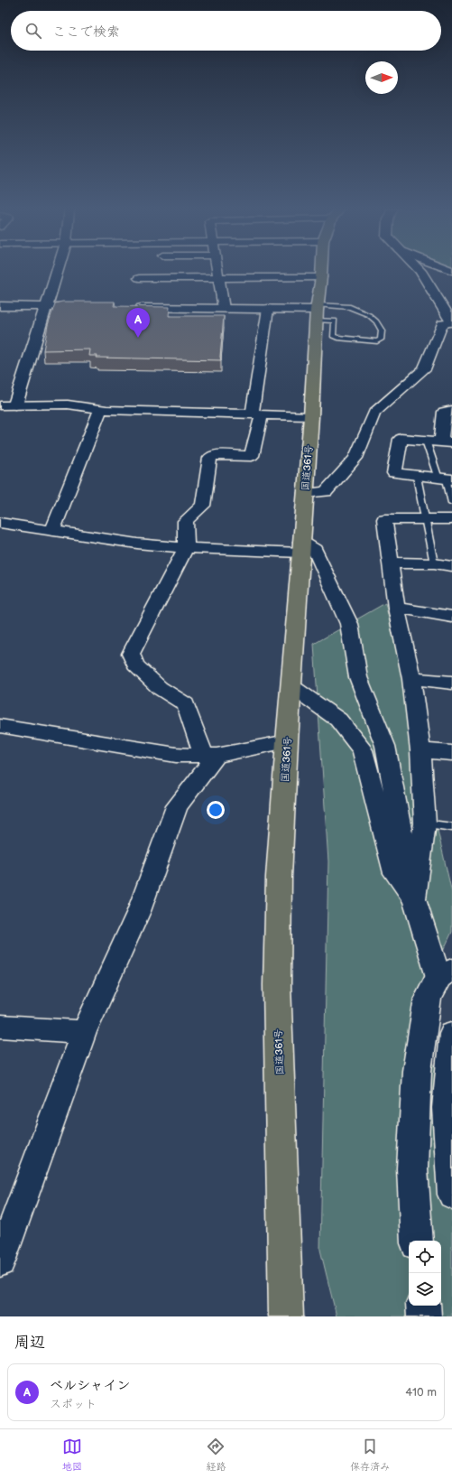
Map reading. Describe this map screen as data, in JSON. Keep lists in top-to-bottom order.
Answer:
{
  "streets": {
    "highway": ["国道361号"]
  },
  "north": "right",
  "page": {
    "search": "ここで検索",
    "pins": "A",
    "heading": "周辺",
    "list": [
      {
        "mark": "A",
        "name": "ベルシャイン",
        "note": "スポット",
        "value": "410 m"
      }
    ],
    "nav": ["地図", "経路", "保存済み"]
  }
}
